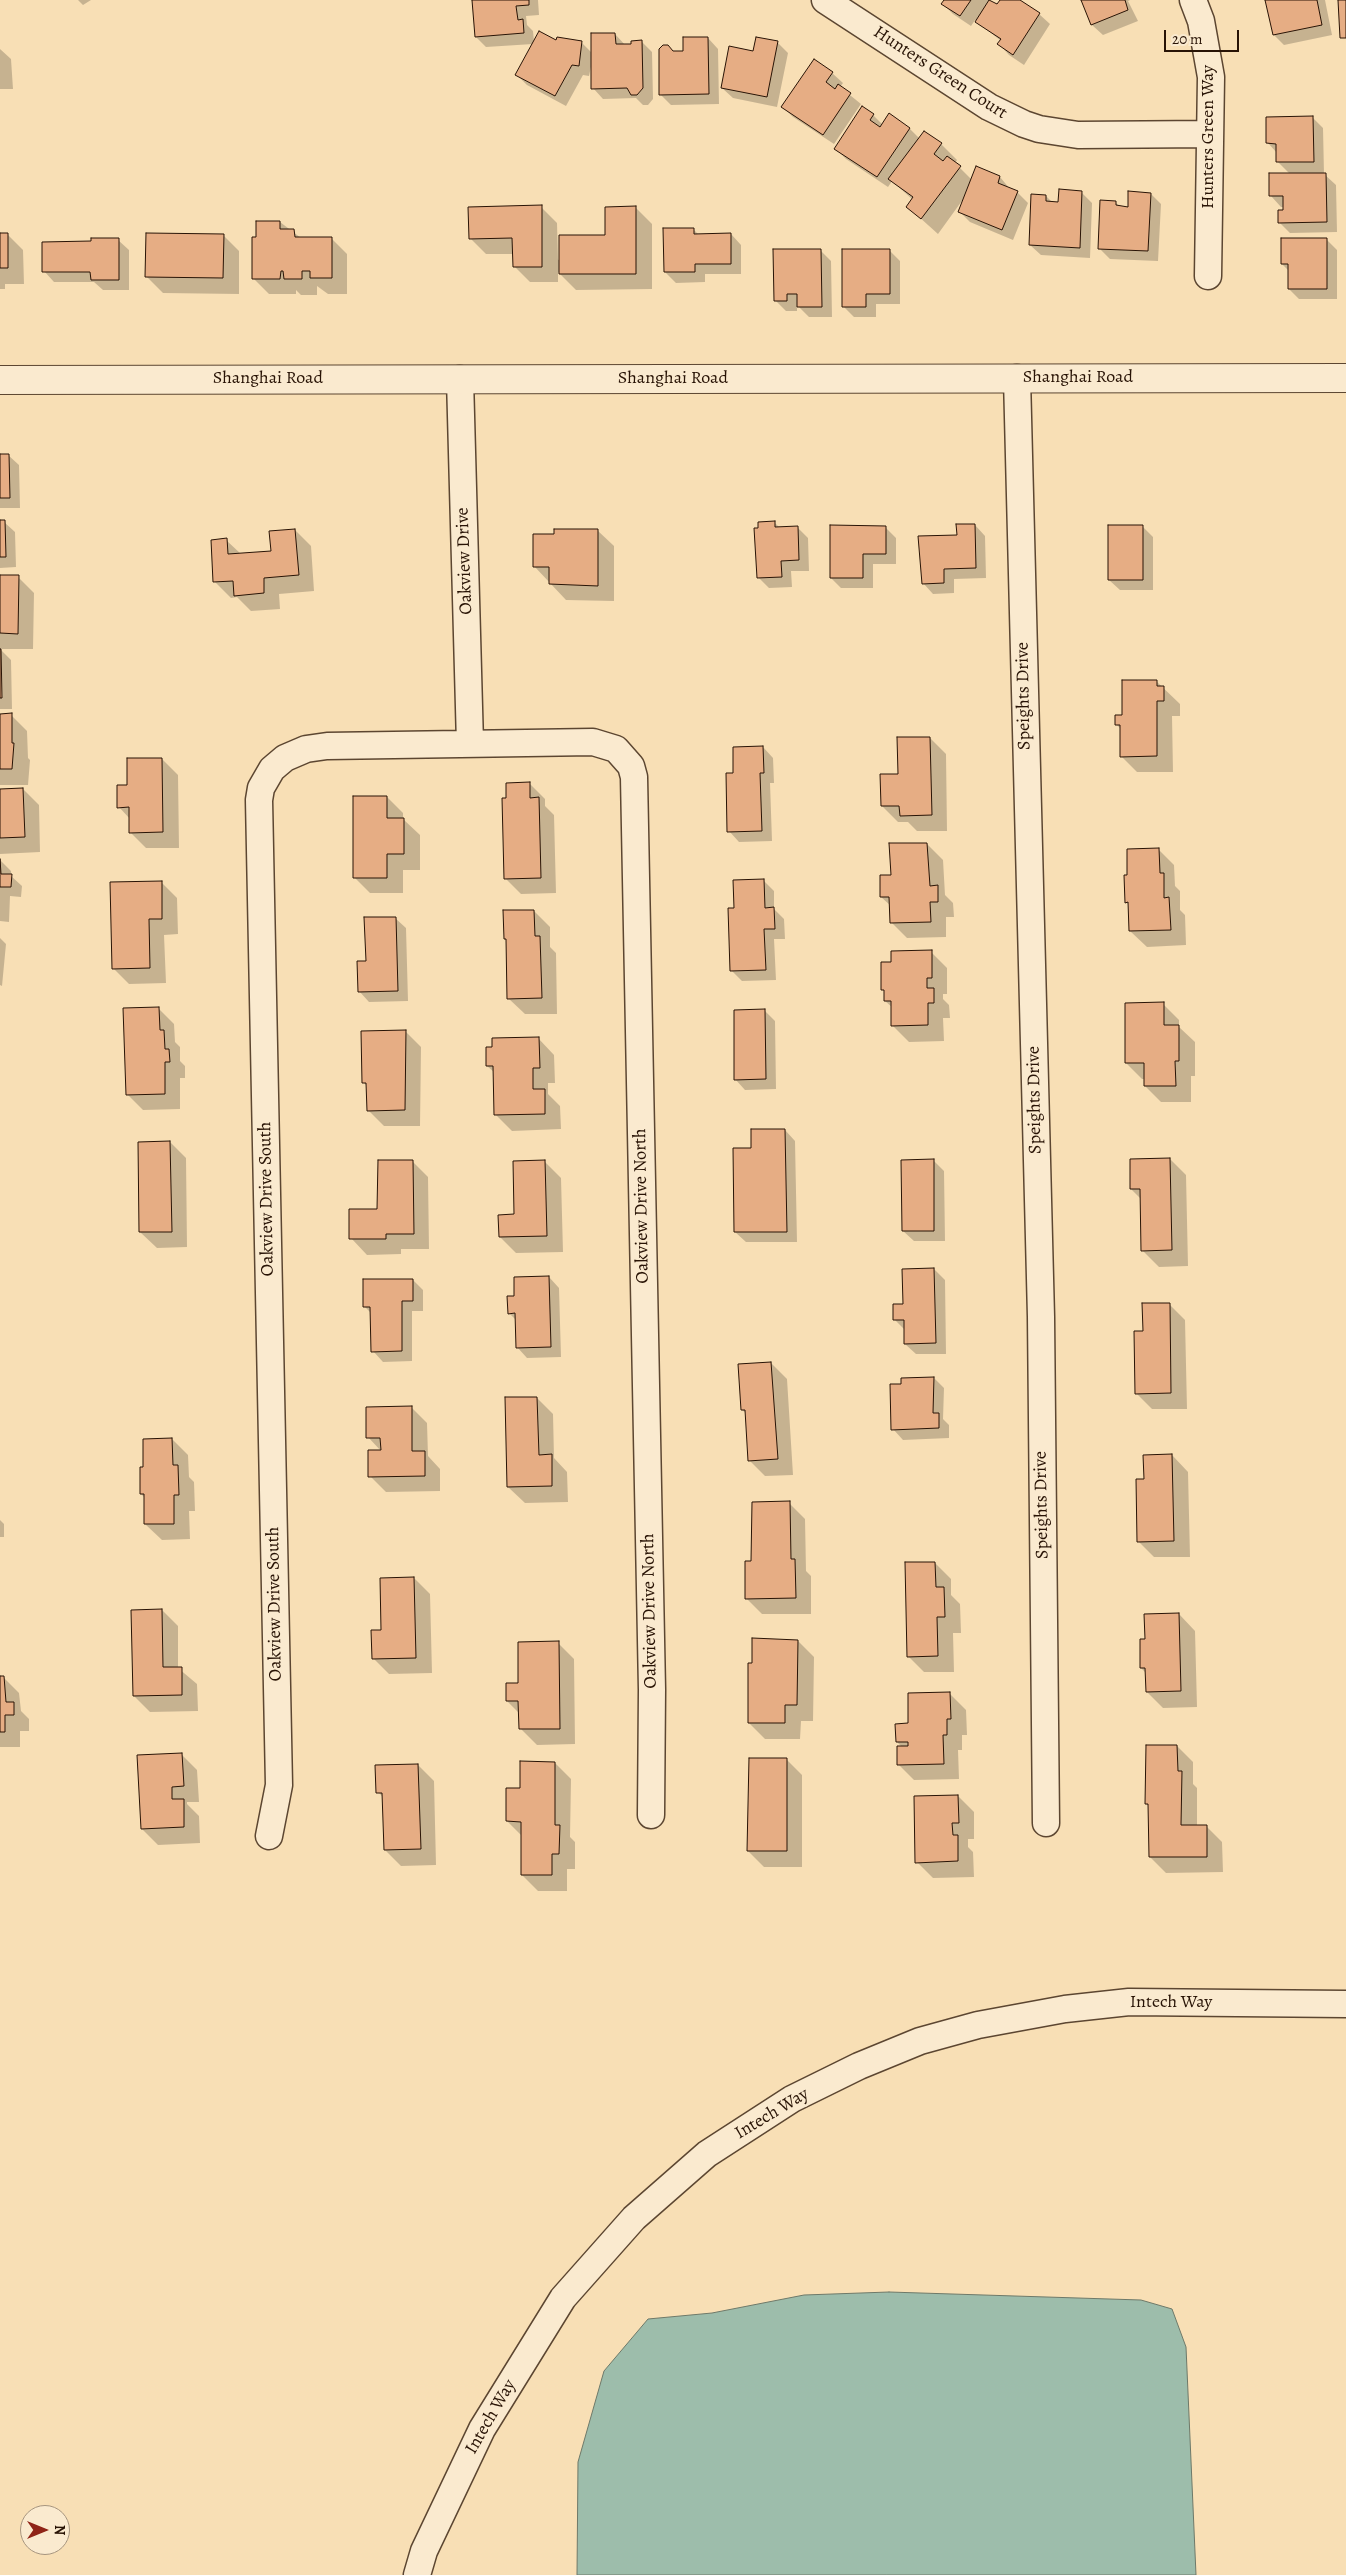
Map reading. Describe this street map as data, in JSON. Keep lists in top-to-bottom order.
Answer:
{
  "streets": {
    "street": [
      "Hunters Green Court",
      "Hunters Green Way",
      "Shanghai Road",
      "Oakview Drive",
      "Speights Drive",
      "Oakview Drive South",
      "Oakview Drive North",
      "Intech Way"
    ]
  },
  "crossings": [
    ["Hunters Green Court", "Hunters Green Way"],
    ["Shanghai Road", "Oakview Drive"],
    ["Shanghai Road", "Speights Drive"],
    ["Oakview Drive", "Oakview Drive South"],
    ["Oakview Drive", "Oakview Drive North"],
    ["Oakview Drive South", "Oakview Drive North"]
  ],
  "scale_bar": "20 m",
  "north": "right"
}
